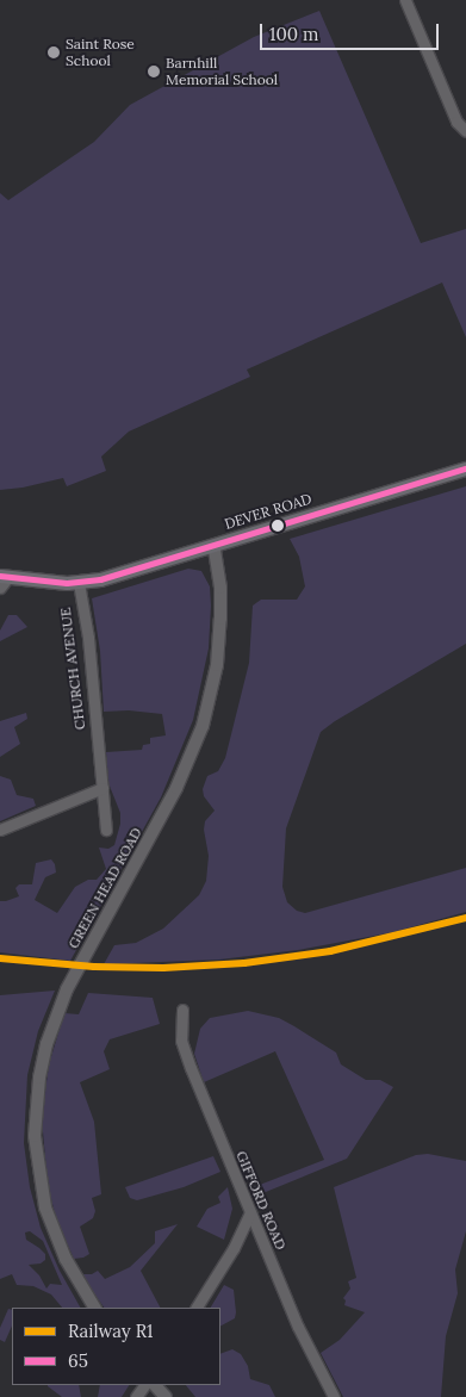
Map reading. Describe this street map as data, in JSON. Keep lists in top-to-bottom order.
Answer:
{
  "streets": {
    "main road": ["DEVER ROAD"],
    "street": ["CHURCH AVENUE", "GREEN HEAD ROAD", "GIFFORD ROAD"]
  },
  "crossings": [
    ["DEVER ROAD", "CHURCH AVENUE"],
    ["DEVER ROAD", "GREEN HEAD ROAD"]
  ],
  "places": ["Saint Rose School", "Barnhill Memorial School"],
  "lines": ["transit line 65", "rail line R1"],
  "legend": ["Railway R1", "65"],
  "scale_bar": "100 m"
}
